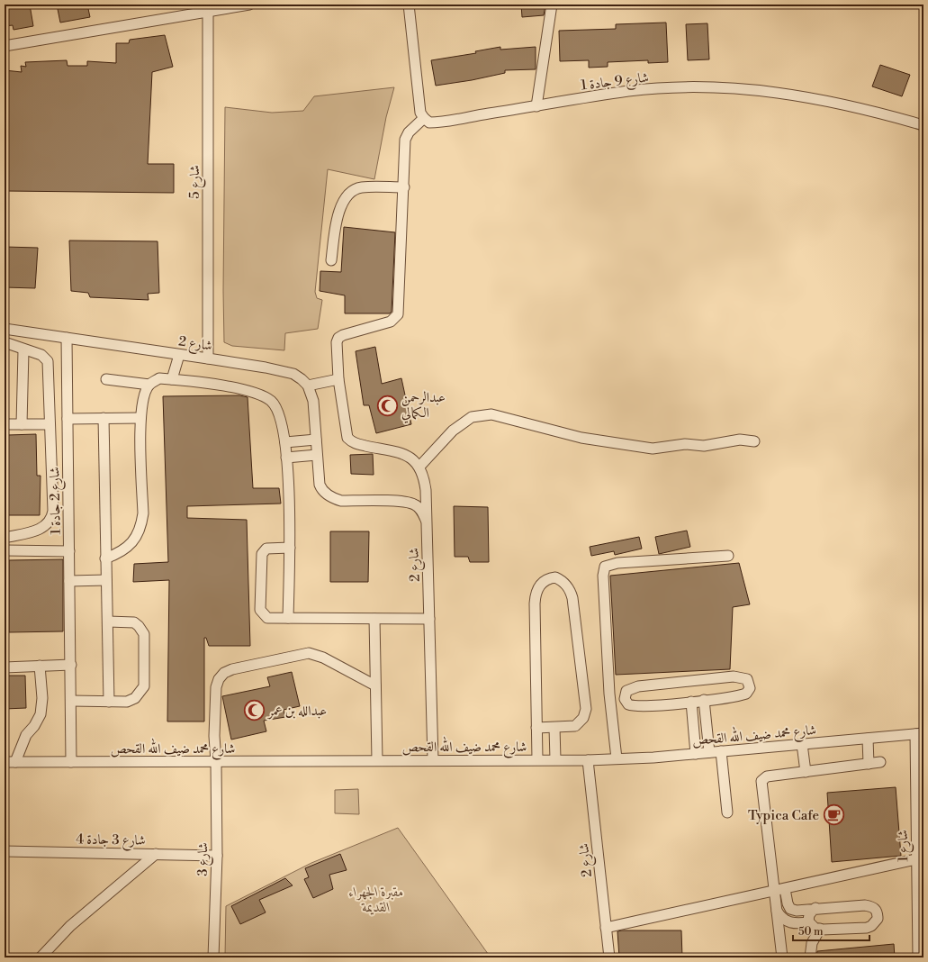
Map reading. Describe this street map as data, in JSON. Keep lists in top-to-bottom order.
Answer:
{
  "streets": {
    "street": [
      "شارع 9 جادة 1",
      "شارع 5",
      "شارع 2",
      "شارع 2 جادة 1",
      "شارع محمد ضيف الله القحص",
      "شارع 3 جادة 4",
      "شارع 1",
      "شارع 3"
    ]
  },
  "crossings": [
    ["شارع 5", "شارع 2"],
    ["شارع 2", "شارع 2 جادة 1"],
    ["شارع 2", "شارع محمد ضيف الله القحص"],
    ["شارع 2 جادة 1", "شارع محمد ضيف الله القحص"],
    ["شارع محمد ضيف الله القحص", "شارع 1"],
    ["شارع محمد ضيف الله القحص", "شارع 3"],
    ["شارع 3 جادة 4", "شارع 3"]
  ],
  "parks": ["مقبرة الجهراء القديمة"],
  "places": {
    "mosque": ["عبدالرحمن الكمالي", "عبدالله بن عمر"],
    "cafe": ["Typica Cafe"]
  },
  "scale_bar": "50 m"
}
